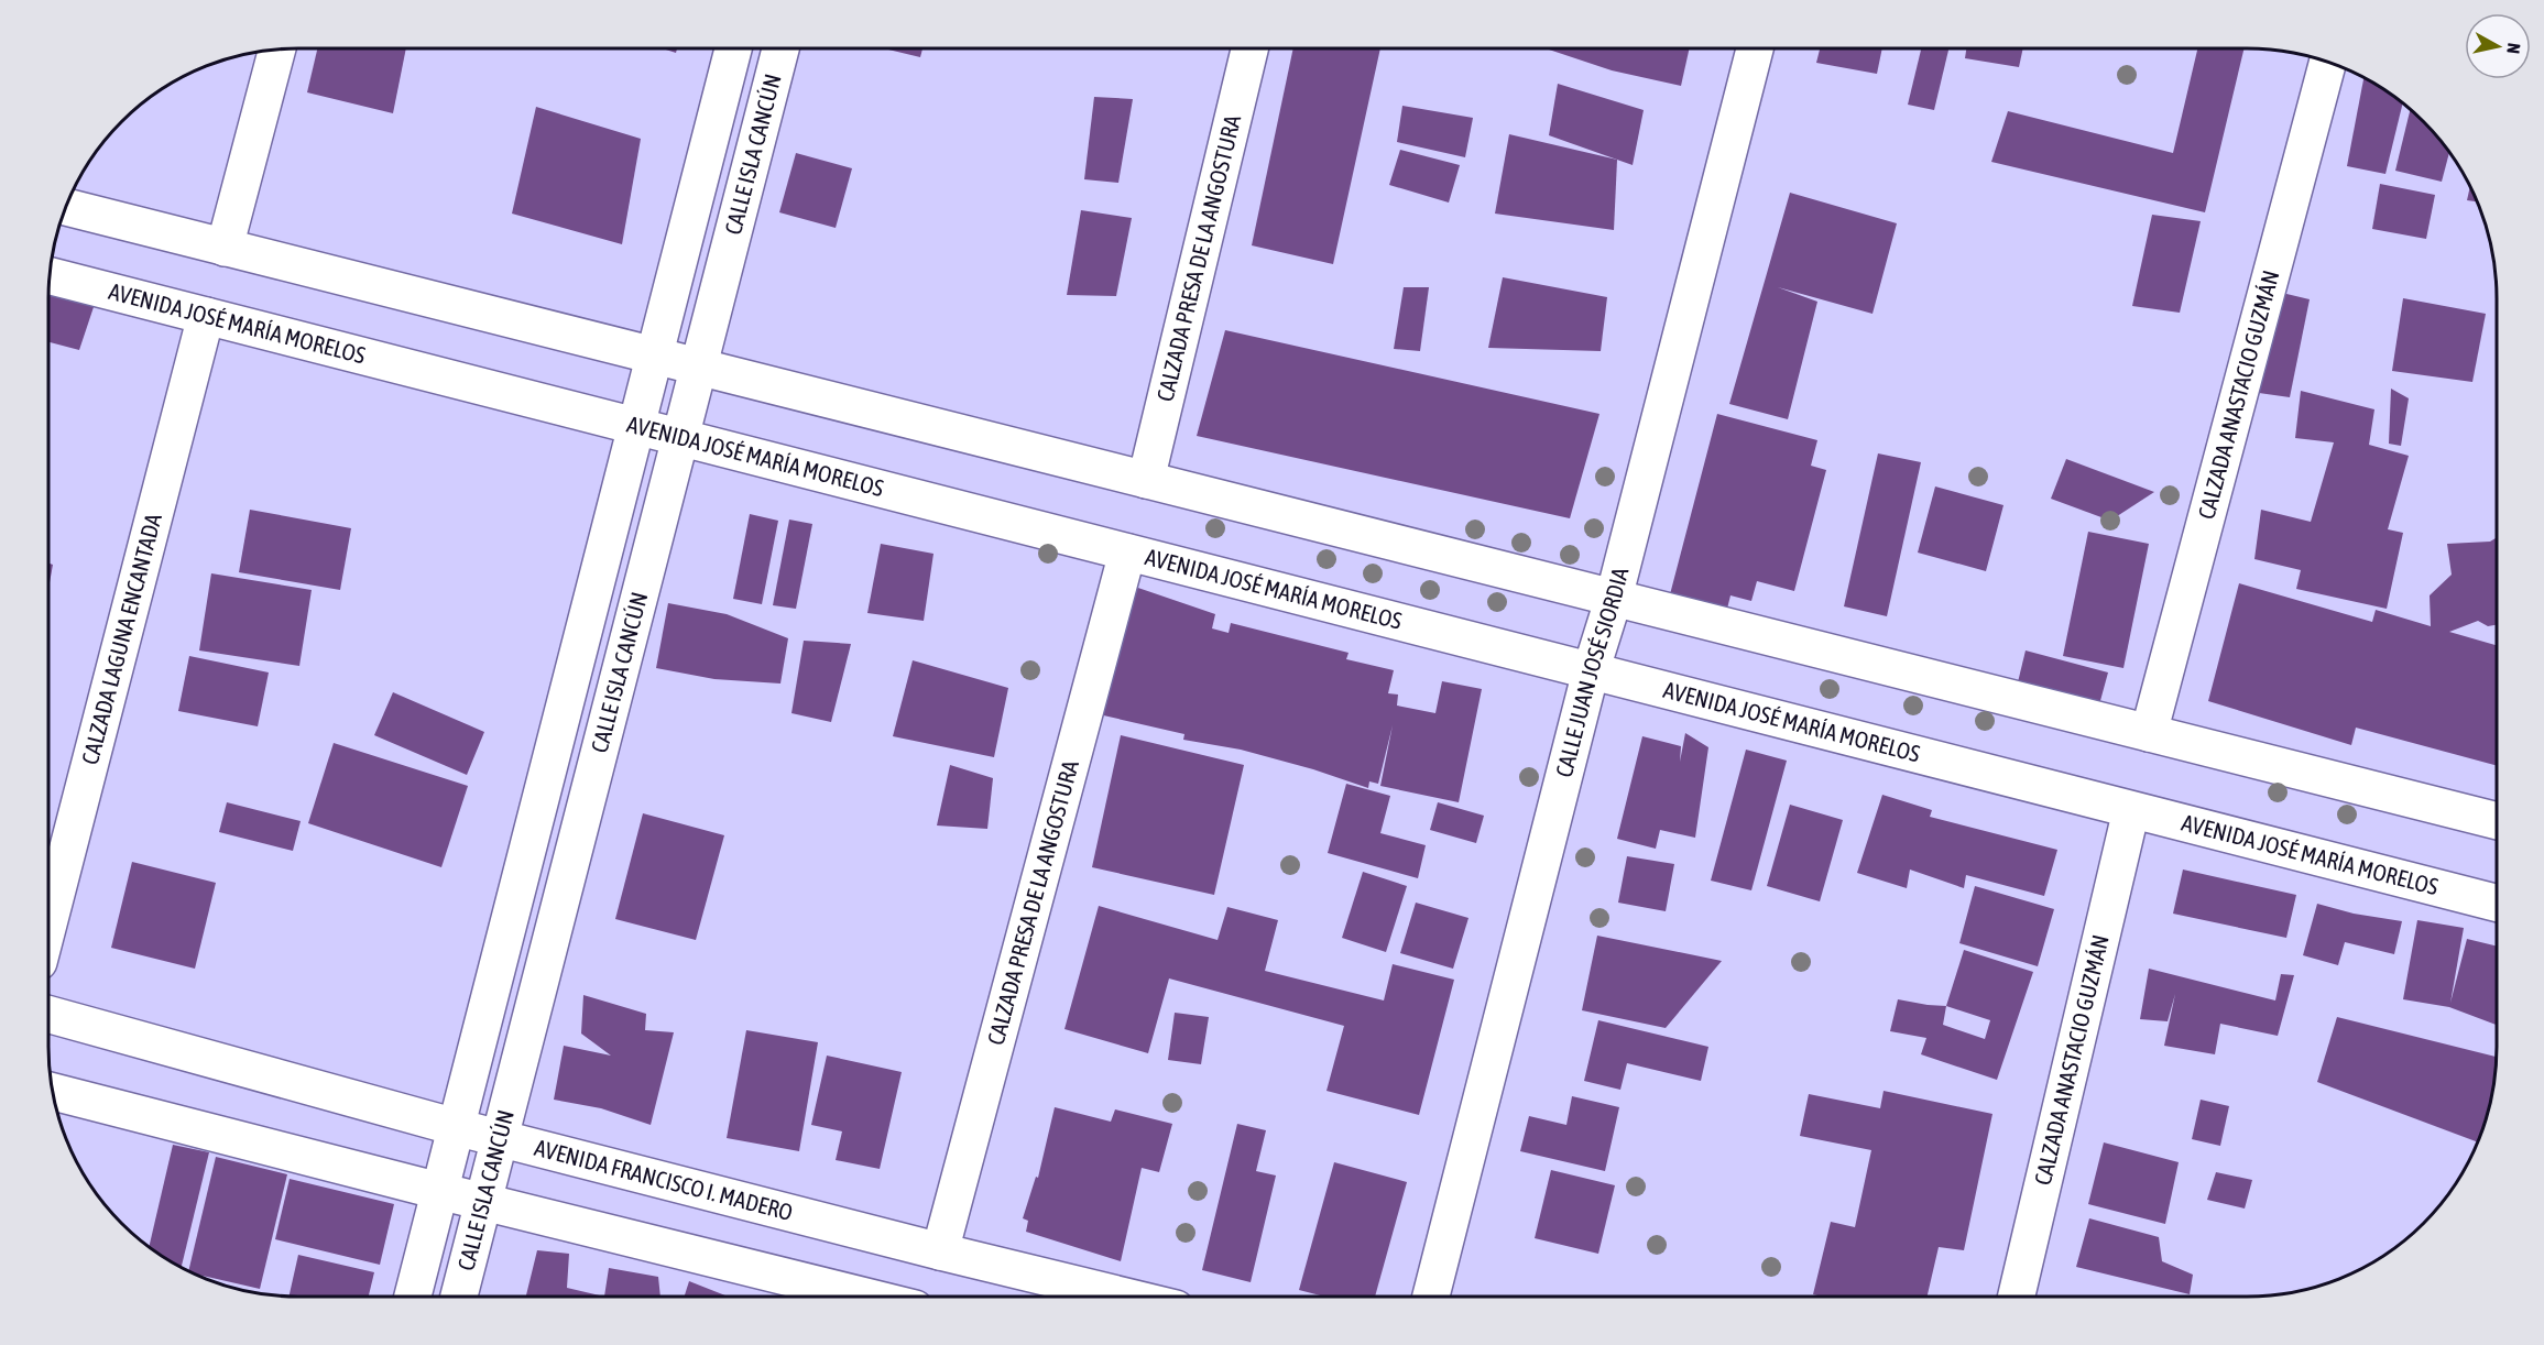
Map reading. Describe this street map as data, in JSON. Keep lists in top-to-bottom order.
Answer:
{
  "streets": {
    "street": [
      "CALLE ISLA CANCÚN",
      "CALZADA PRESA DE LA ANGOSTURA",
      "AVENIDA JOSÉ MARÍA MORELOS",
      "CALZADA ANASTACIO GUZMÁN",
      "CALZADA LAGUNA ENCANTADA",
      "CALLE JUAN JOSÉ SIORDIA",
      "AVENIDA FRANCISCO I. MADERO"
    ]
  },
  "crossings": [
    ["CALLE ISLA CANCÚN", "AVENIDA JOSÉ MARÍA MORELOS"],
    ["CALLE ISLA CANCÚN", "AVENIDA FRANCISCO I. MADERO"],
    ["CALZADA PRESA DE LA ANGOSTURA", "AVENIDA JOSÉ MARÍA MORELOS"],
    ["CALZADA PRESA DE LA ANGOSTURA", "AVENIDA FRANCISCO I. MADERO"],
    ["AVENIDA JOSÉ MARÍA MORELOS", "CALZADA ANASTACIO GUZMÁN"],
    ["AVENIDA JOSÉ MARÍA MORELOS", "CALZADA LAGUNA ENCANTADA"],
    ["AVENIDA JOSÉ MARÍA MORELOS", "CALLE JUAN JOSÉ SIORDIA"]
  ],
  "north": "right"
}
